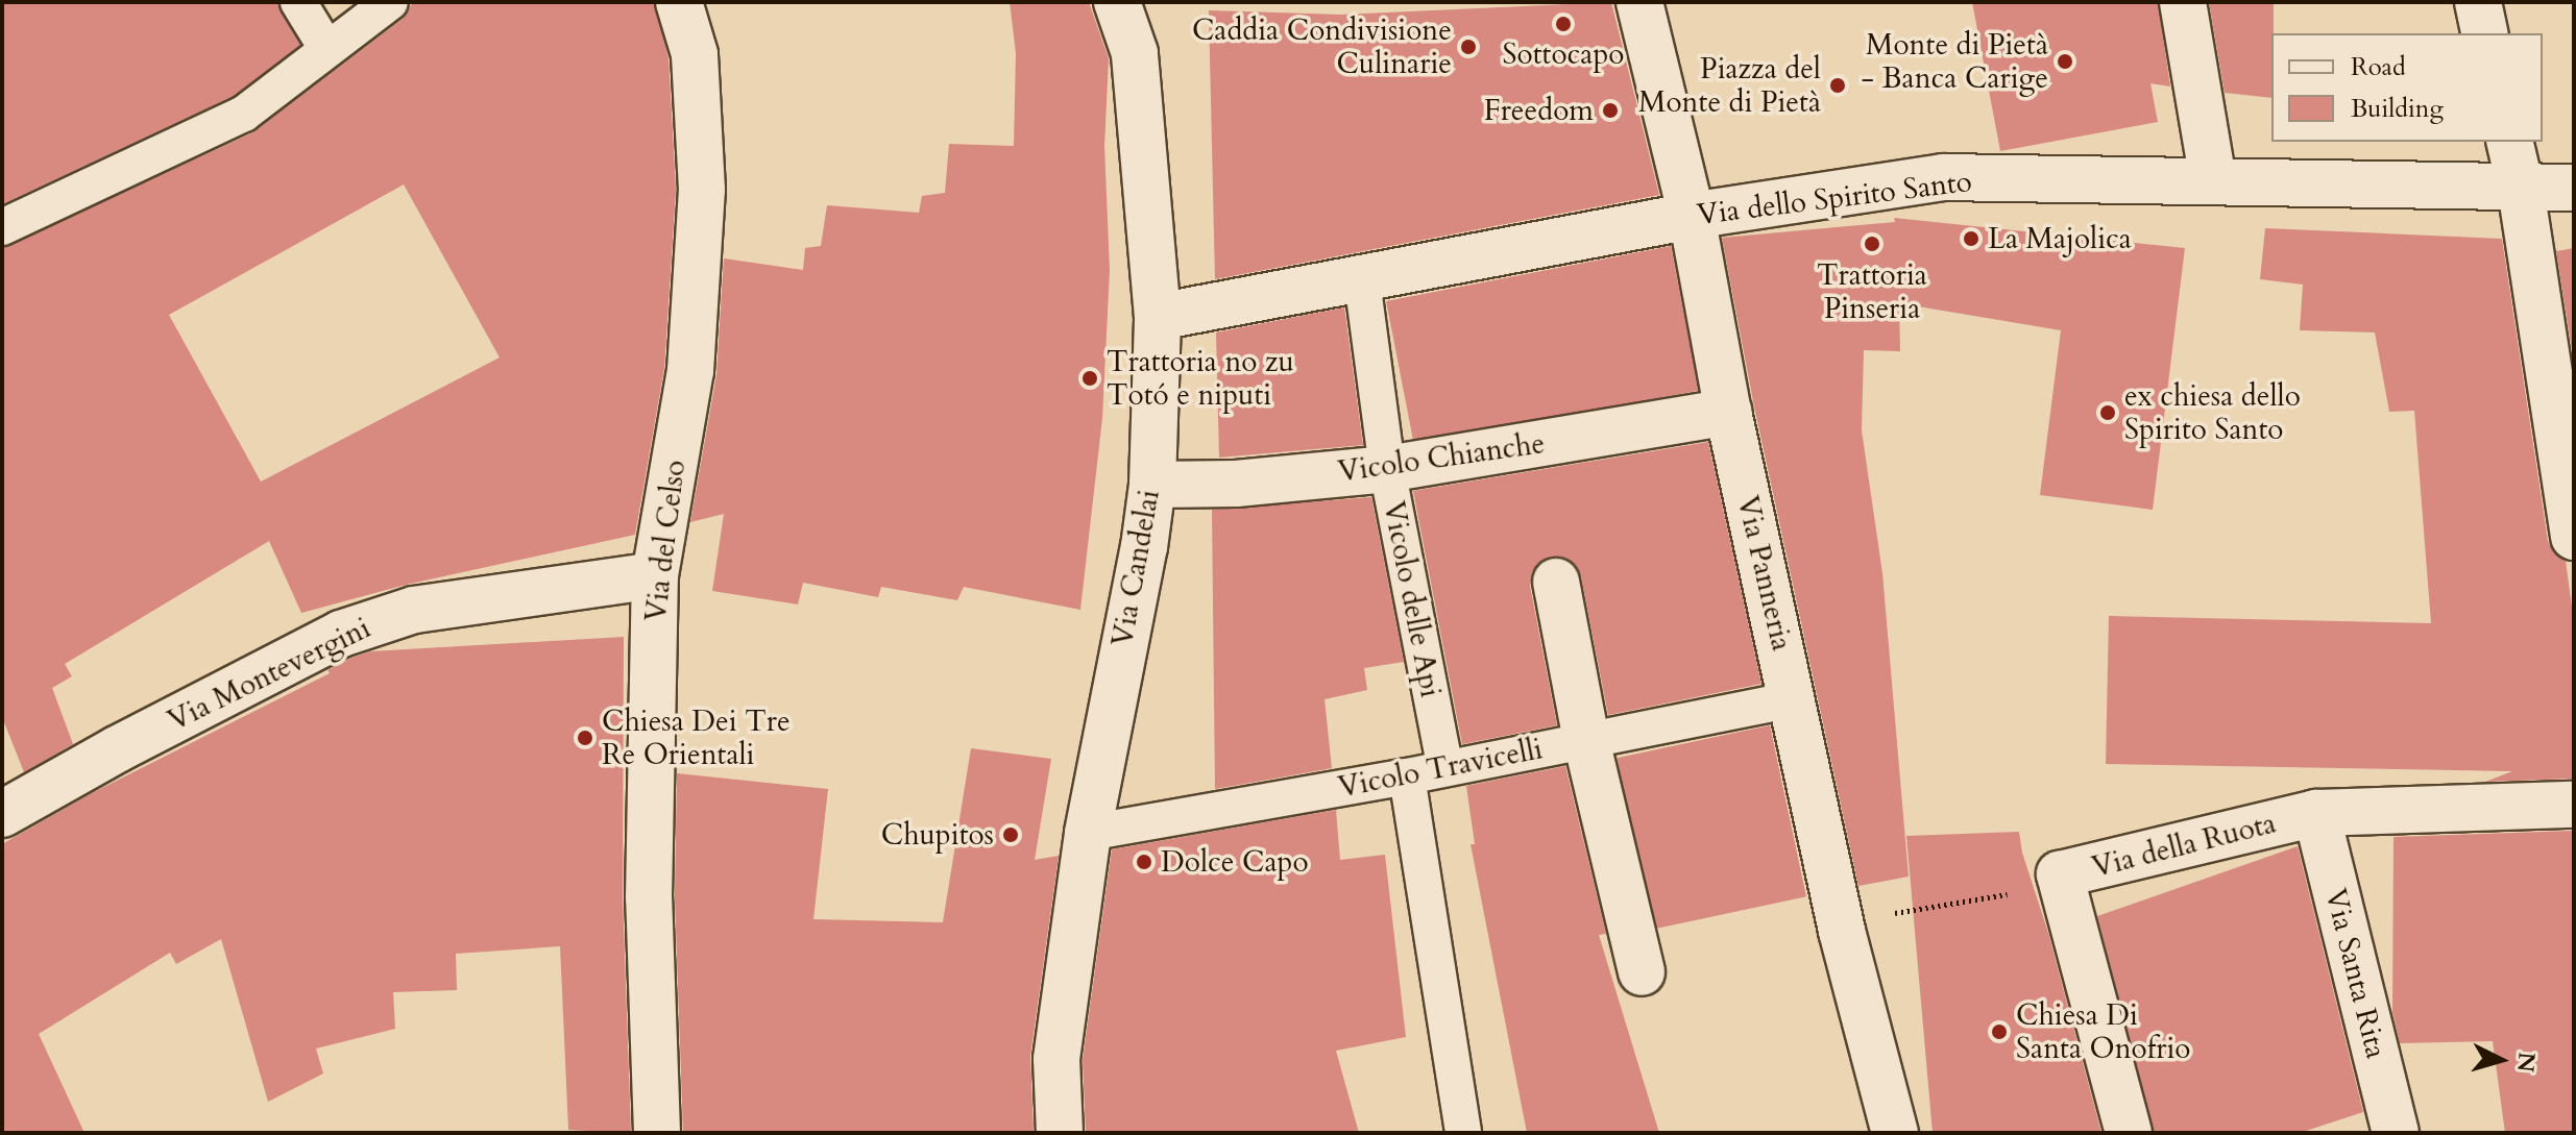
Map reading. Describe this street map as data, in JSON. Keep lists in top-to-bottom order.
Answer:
{
  "streets": {
    "street": [
      "Via dello Spirito Santo",
      "Vicolo Chianche",
      "Via del Celso",
      "Via Candelai",
      "Via Panneria",
      "Via Montevergini",
      "Via della Ruota",
      "Via Santa Rita"
    ],
    "lane": ["Vicolo delle Api", "Vicolo Travicelli"]
  },
  "crossings": [
    ["Via dello Spirito Santo", "Via Candelai"],
    ["Via dello Spirito Santo", "Via Panneria"],
    ["Via dello Spirito Santo", "Vicolo delle Api"],
    ["Vicolo Chianche", "Via Candelai"],
    ["Vicolo Chianche", "Via Panneria"],
    ["Vicolo Chianche", "Vicolo delle Api"],
    ["Via del Celso", "Via Montevergini"],
    ["Via Candelai", "Vicolo Travicelli"],
    ["Via Panneria", "Vicolo Travicelli"],
    ["Vicolo delle Api", "Vicolo Travicelli"],
    ["Via della Ruota", "Via Santa Rita"]
  ],
  "places": [
    "Sottocapo",
    "Caddia Condivisione Culinarie",
    "Monte di Pietà - Banca Carige",
    "Piazza del Monte di Pietà",
    "Freedom",
    "La Majolica",
    "Trattoria Pinseria",
    "Trattoria no zu Totó e niputi",
    "ex chiesa dello Spirito Santo",
    "Chiesa Dei Tre Re Orientali",
    "Chupitos",
    "Dolce Capo",
    "Chiesa Di Santa Onofrio"
  ],
  "legend": ["Road", "Building"],
  "north": "right"
}
